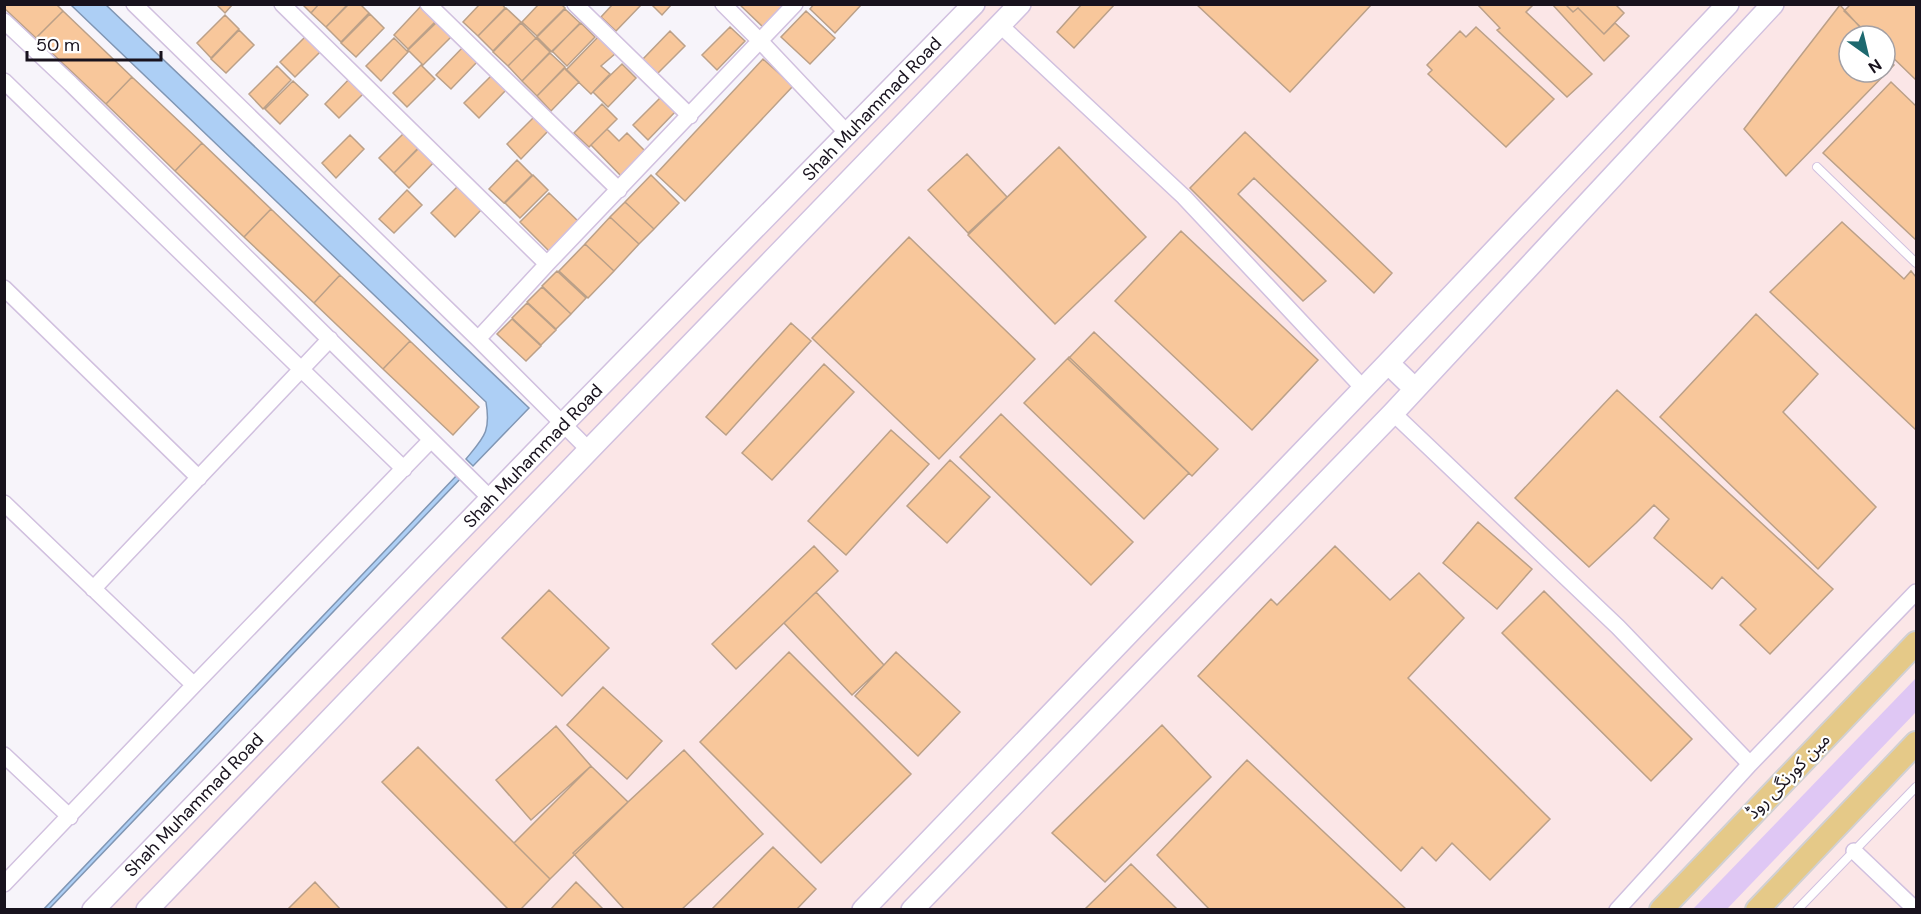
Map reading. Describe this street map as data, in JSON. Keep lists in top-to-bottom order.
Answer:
{
  "streets": {
    "main road": ["مین کورنگی روڈ"],
    "street": ["Shah Muhammad Road"]
  },
  "scale_bar": "50 m",
  "north": "bottom right"
}
